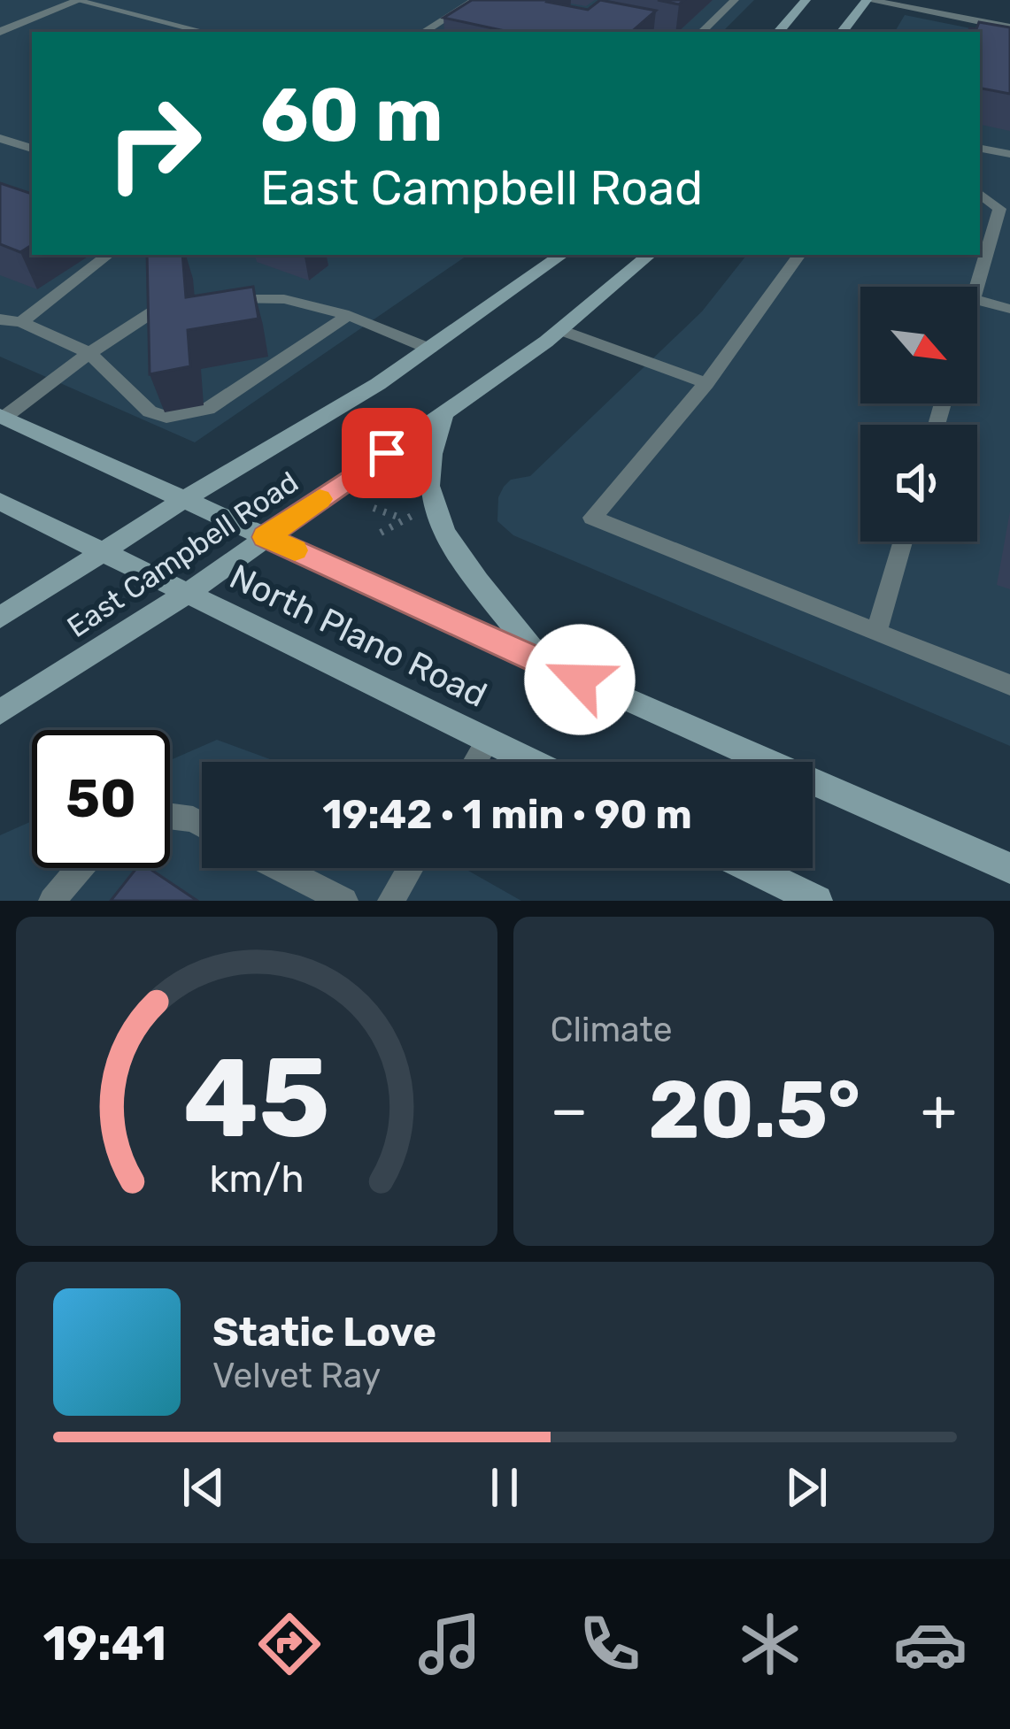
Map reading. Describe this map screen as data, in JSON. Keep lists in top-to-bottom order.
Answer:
{
  "streets": {
    "main road": ["East Campbell Road", "North Plano Road"]
  },
  "crossings": [
    ["East Campbell Road", "North Plano Road"]
  ],
  "north": "bottom right",
  "page": {
    "turn": ["60 m", "East Campbell Road"],
    "limit": "50",
    "trip": "19:42 · 1 min · 90 m",
    "tile": "Climate",
    "heat": ["−", "20.5°", "+"],
    "song": ["Static Love", "Velvet Ray"],
    "tabs": "19:41",
    "gauge": ["45", "km/h"]
  }
}
